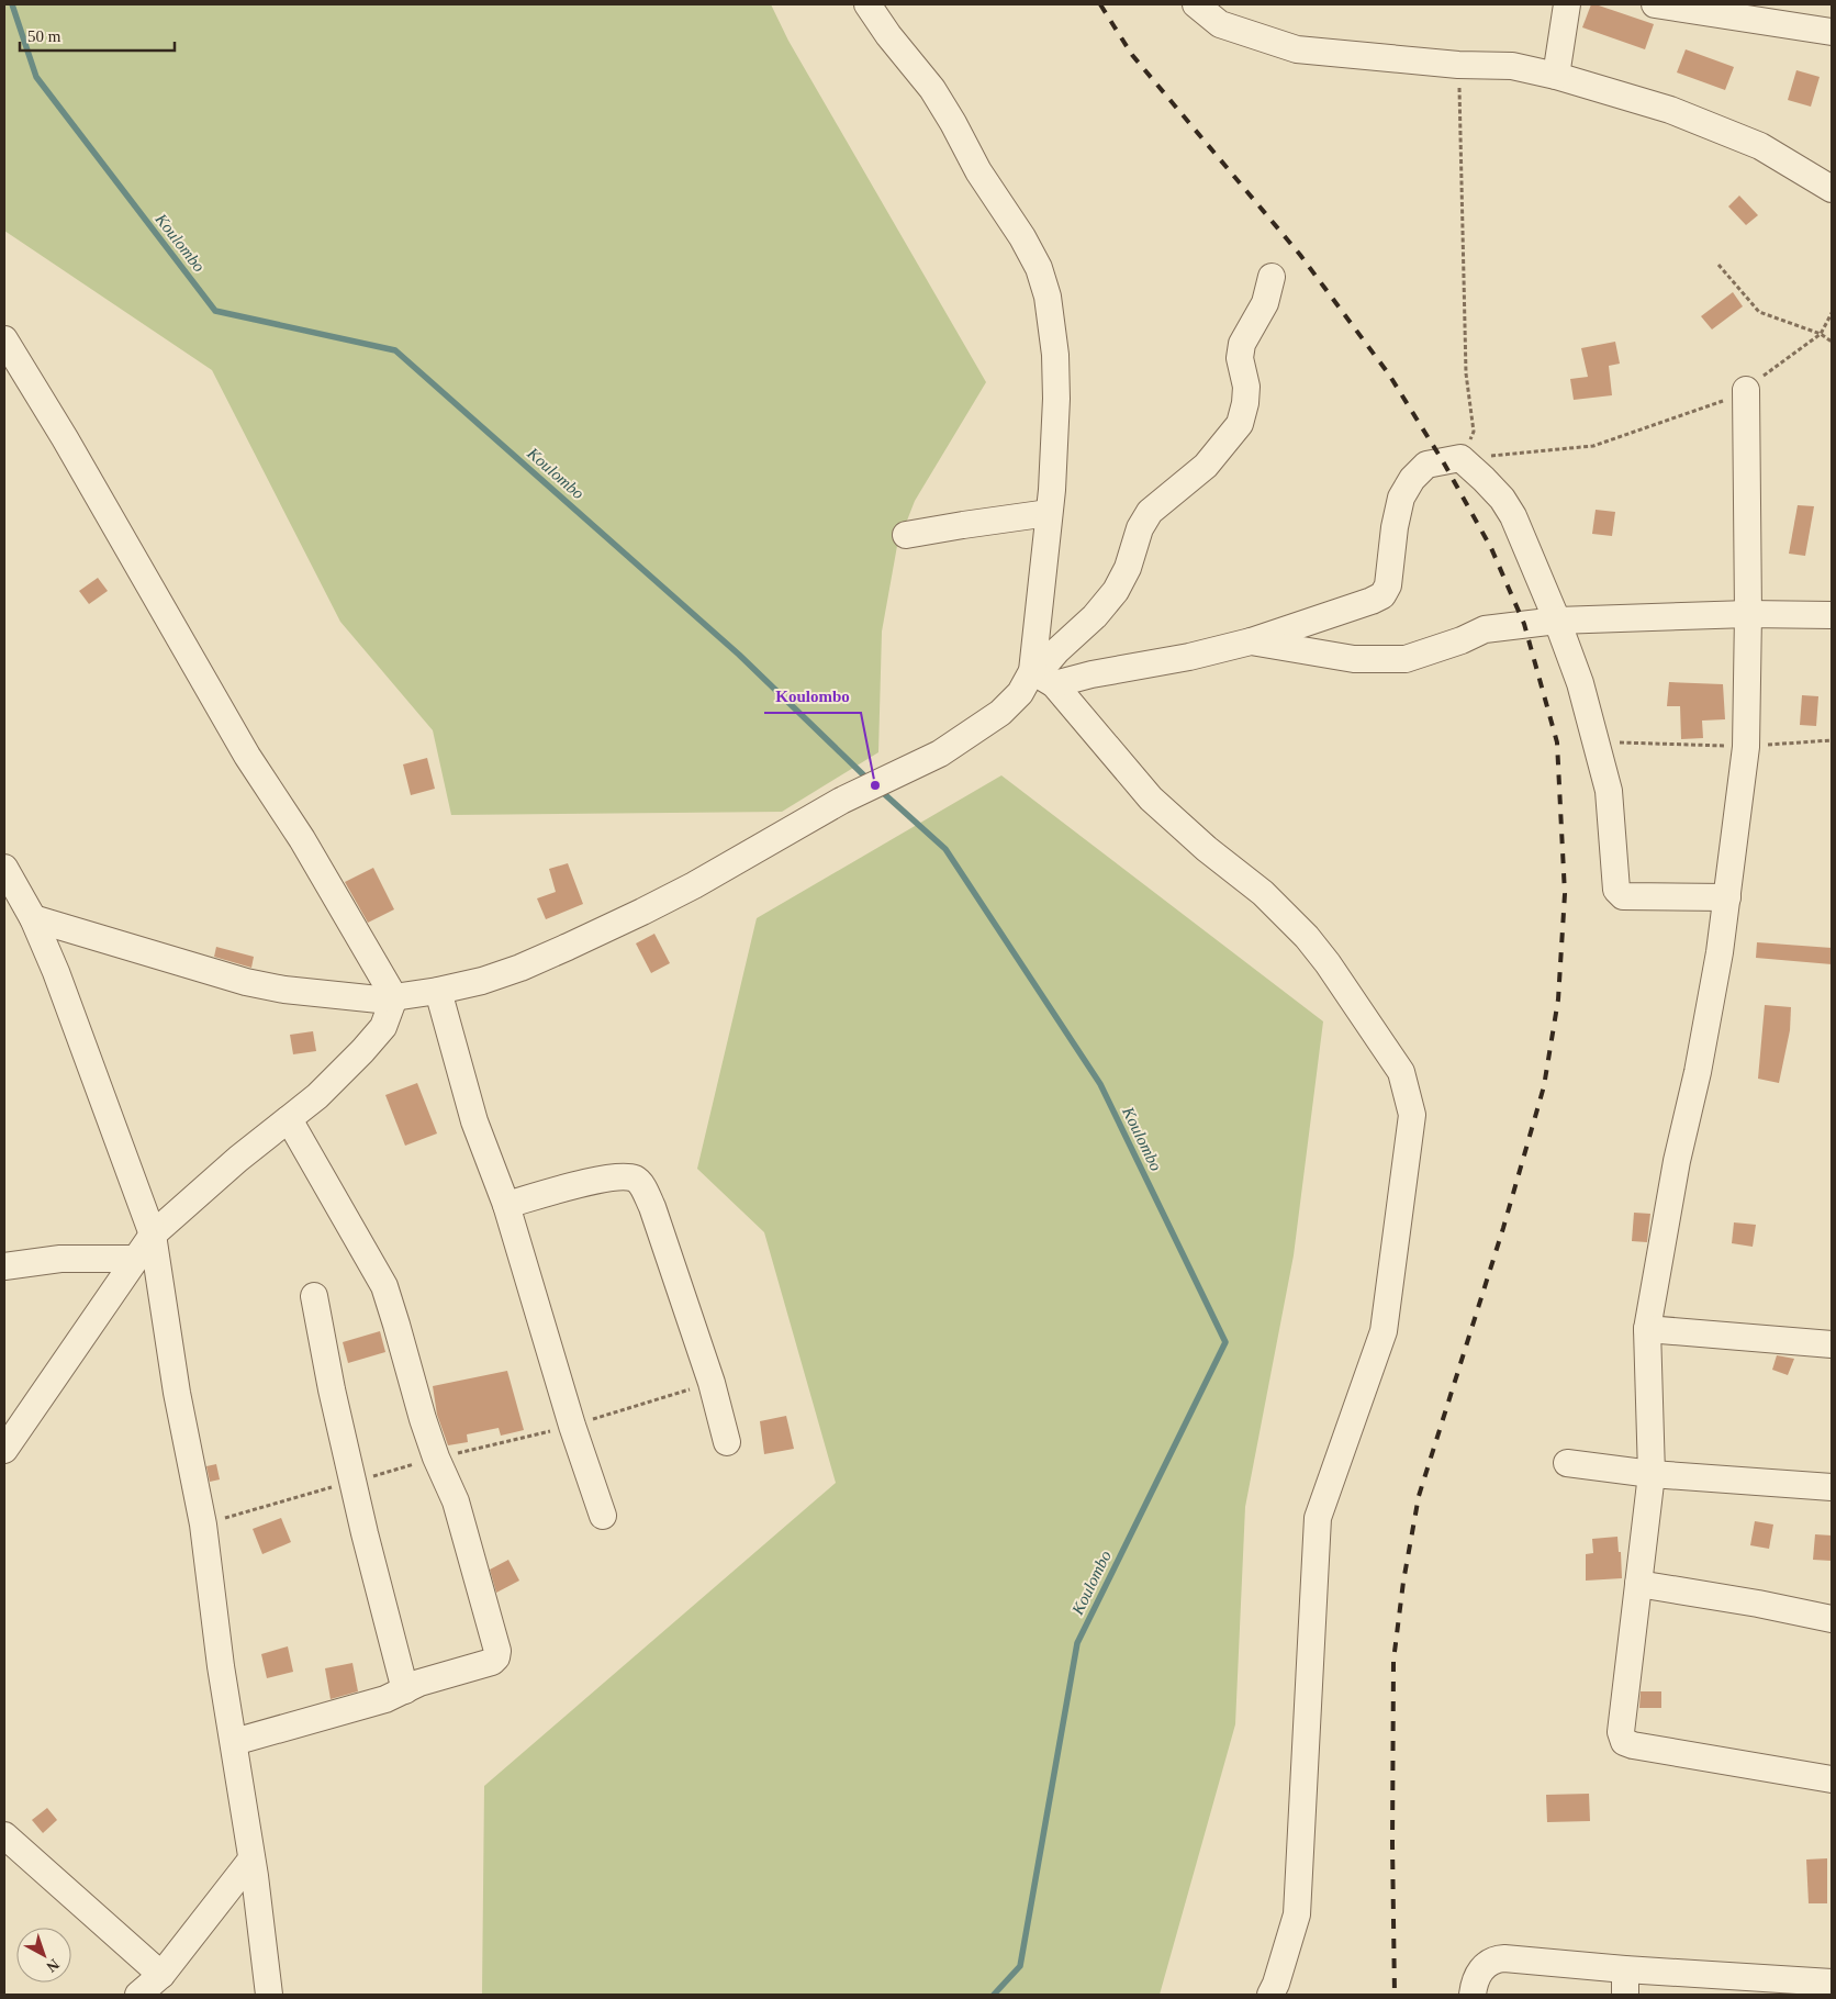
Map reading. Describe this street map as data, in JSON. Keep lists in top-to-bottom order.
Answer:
{
  "water": ["Koulombo"],
  "places": ["Koulombo"],
  "scale_bar": "50 m",
  "north": "bottom right"
}
